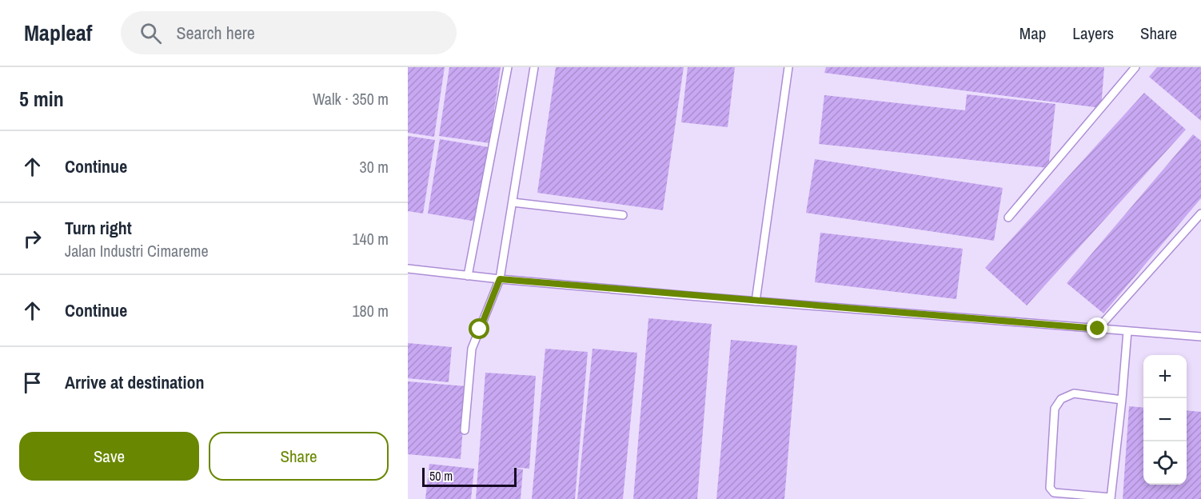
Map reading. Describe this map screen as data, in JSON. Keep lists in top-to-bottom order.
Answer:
{
  "scale_bar": "50 m",
  "page": {
    "header": "Mapleaf",
    "search": "Search here",
    "nav": ["Map", "Layers", "Share"],
    "heading": ["5 min", "Walk · 350 m"],
    "list": [
      ["Continue", "30 m"],
      ["Turn right", "Jalan Industri Cimareme", "140 m"],
      ["Continue", "180 m"],
      "Arrive at destination"
    ],
    "map_buttons": ["+", "−"],
    "buttons": ["Save", "Share"],
    "scale": "50 m"
  }
}
